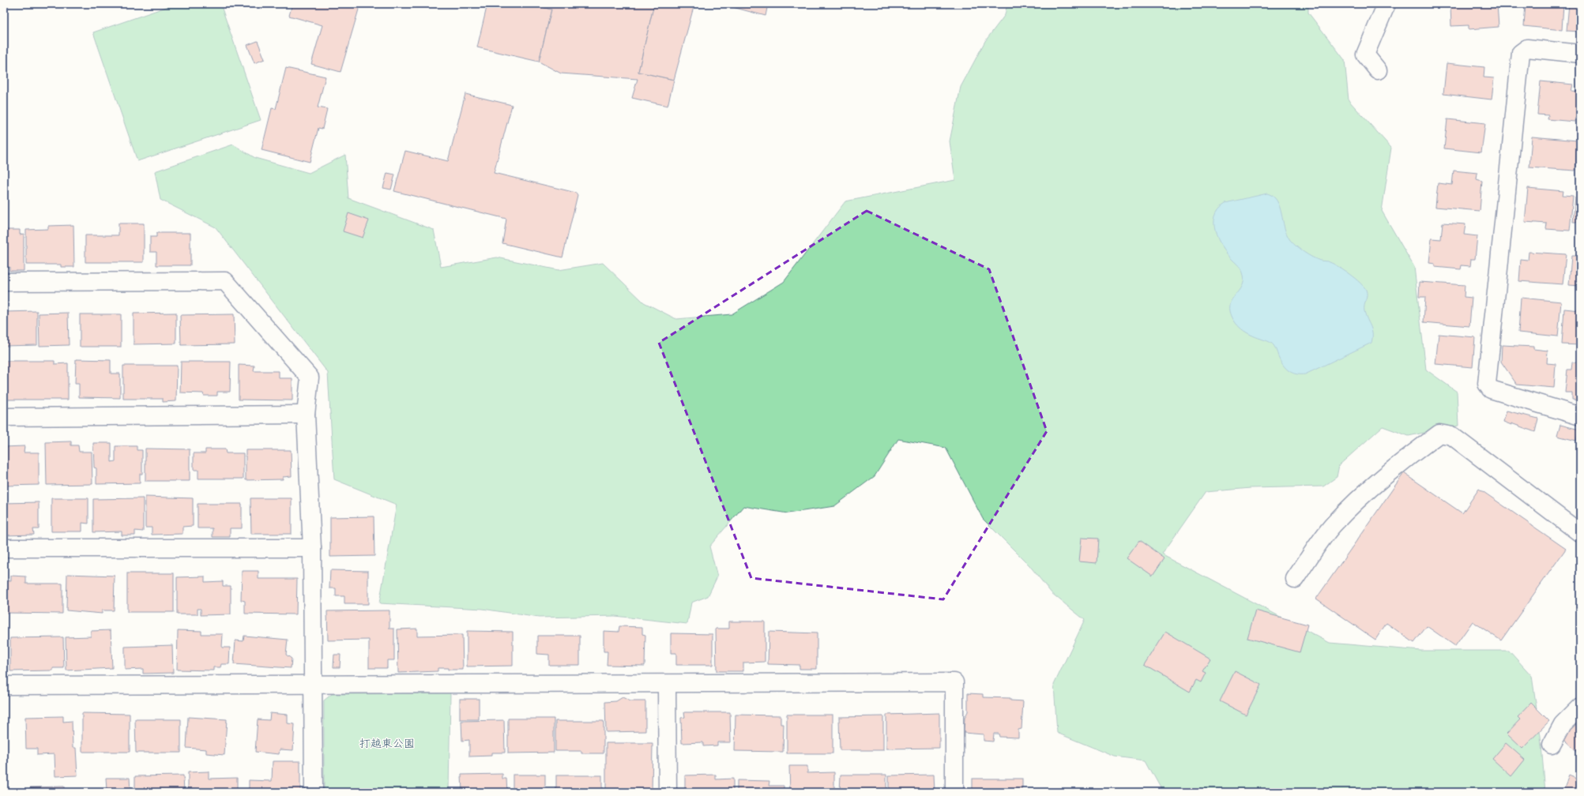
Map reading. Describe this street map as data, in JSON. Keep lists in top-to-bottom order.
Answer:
{
  "parks": ["打越東公園"]
}
